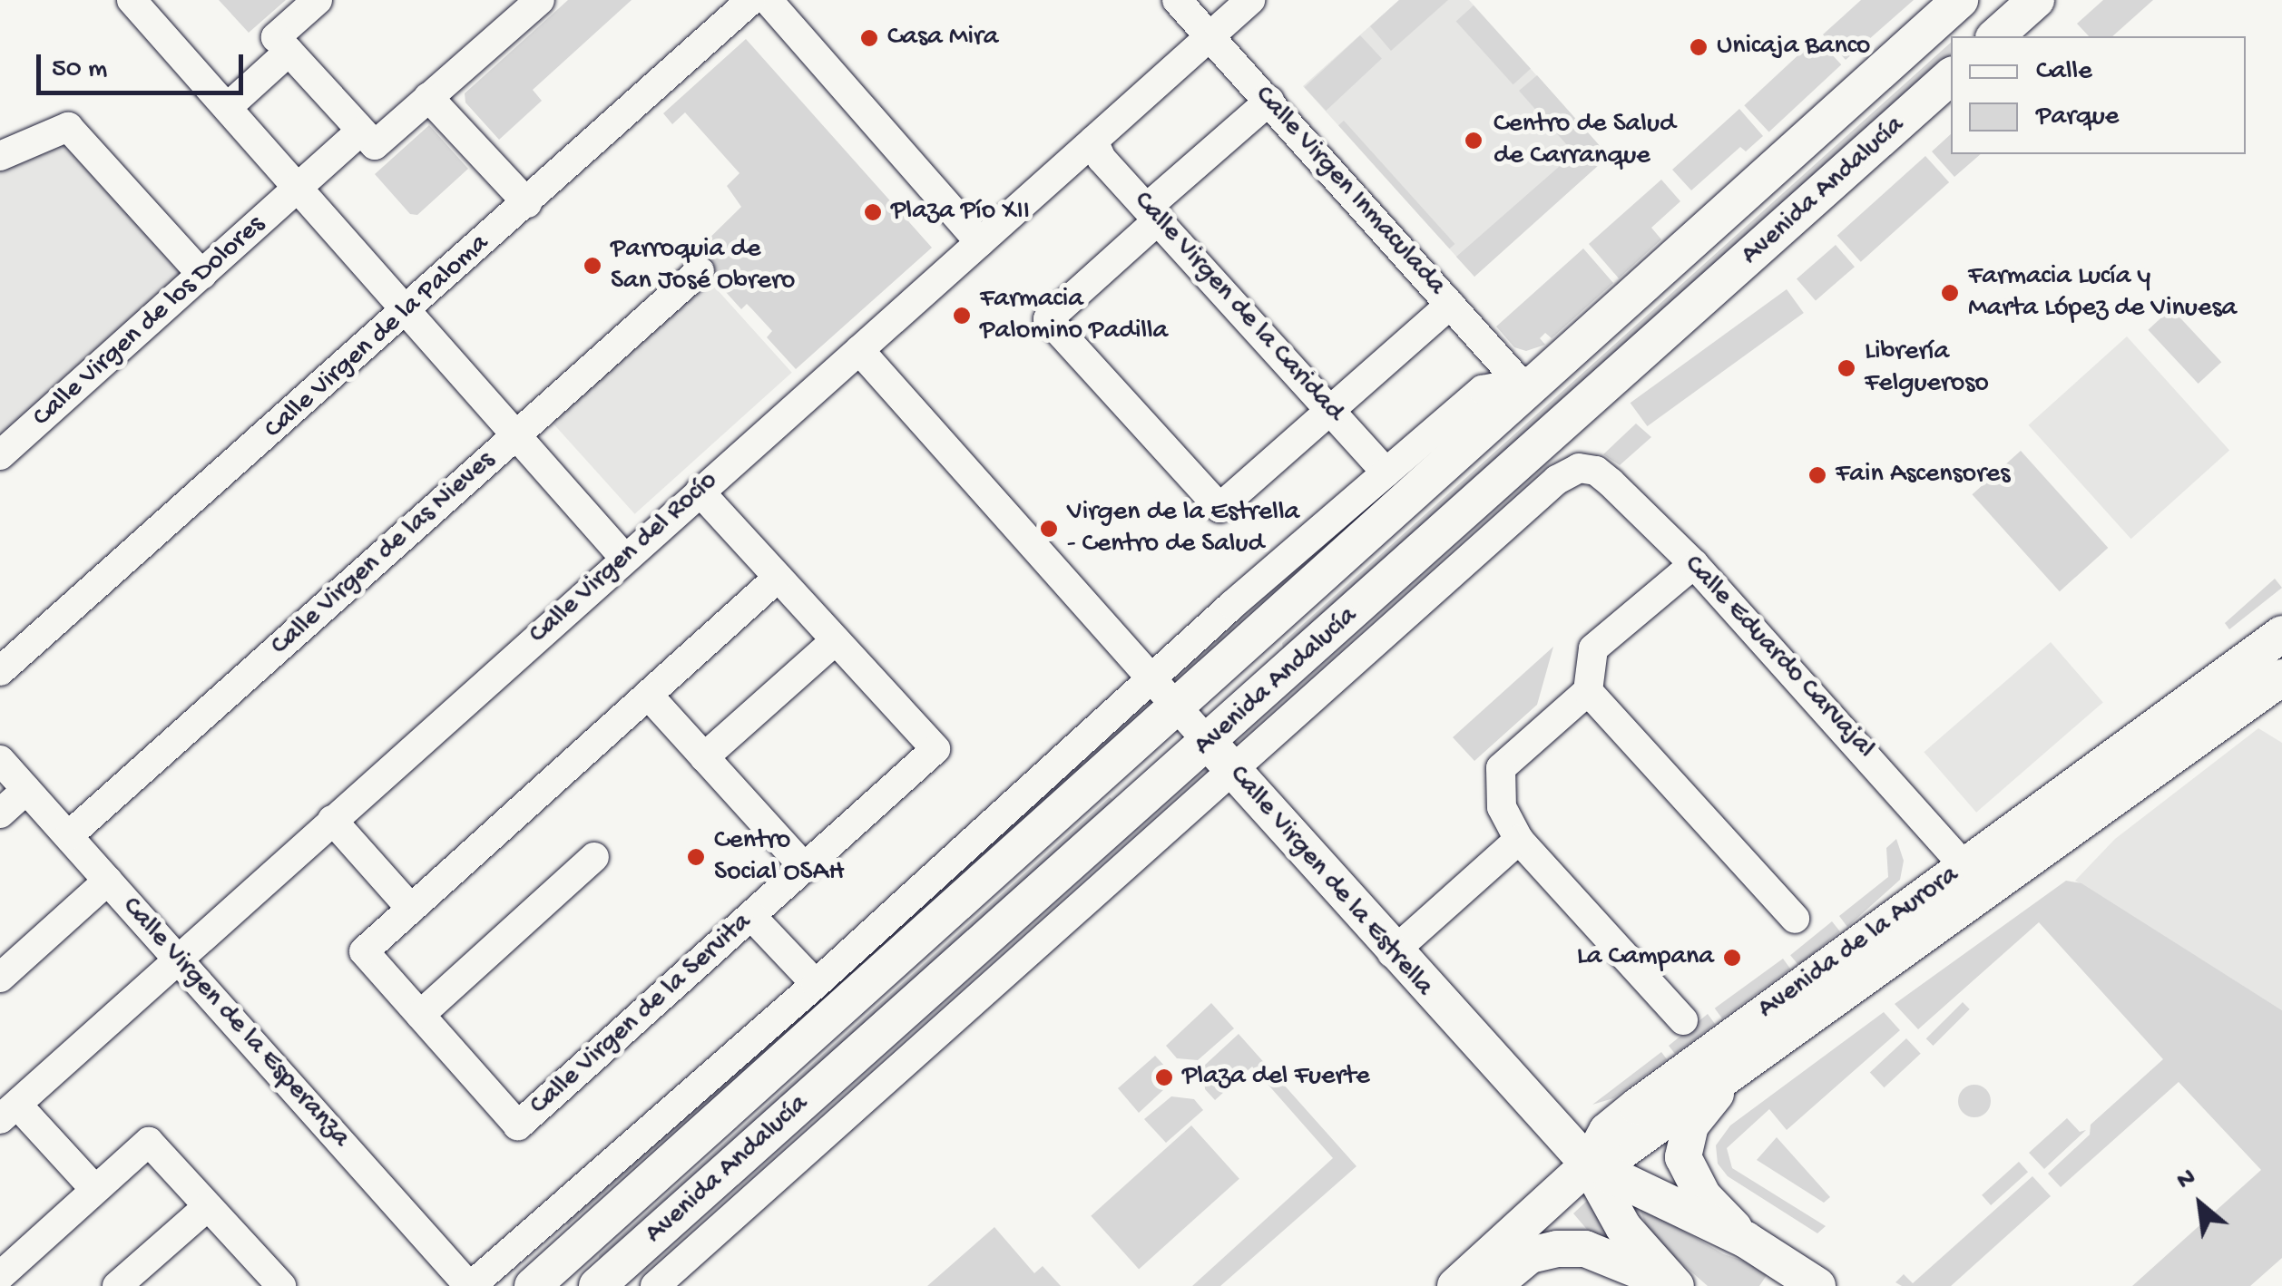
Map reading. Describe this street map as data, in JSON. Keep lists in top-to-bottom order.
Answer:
{
  "streets": {
    "main road": ["Avenida Andalucía", "Calle Virgen de la Estrella", "Avenida de la Aurora"],
    "street": [
      "Calle Virgen Inmaculada",
      "Calle Virgen de la Caridad",
      "Calle Virgen de los Dolores",
      "Calle Virgen de la Paloma",
      "Calle Virgen de las Nieves",
      "Calle Virgen del Rocío",
      "Calle Eduardo Carvajal",
      "Calle Virgen de la Servita",
      "Calle Virgen de la Esperanza"
    ]
  },
  "crossings": [
    ["Calle Virgen Inmaculada", "Avenida Andalucía"],
    ["Calle Virgen Inmaculada", "Calle Virgen del Rocío"],
    ["Avenida Andalucía", "Calle Virgen de la Caridad"],
    ["Avenida Andalucía", "Calle Eduardo Carvajal"],
    ["Avenida Andalucía", "Calle Virgen de la Estrella"],
    ["Avenida Andalucía", "Calle Virgen de la Esperanza"],
    ["Calle Virgen de la Caridad", "Calle Virgen del Rocío"],
    ["Calle Virgen de las Nieves", "Calle Virgen de la Esperanza"],
    ["Calle Virgen del Rocío", "Calle Virgen de la Estrella"],
    ["Calle Virgen del Rocío", "Calle Virgen de la Servita"],
    ["Calle Virgen del Rocío", "Calle Virgen de la Esperanza"],
    ["Calle Eduardo Carvajal", "Avenida de la Aurora"],
    ["Calle Virgen de la Estrella", "Avenida de la Aurora"]
  ],
  "places": [
    "Casa Mira",
    "Unicaja Banco",
    "Centro de Salud de Carranque",
    "Plaza Pío XII",
    "Parroquia de San José Obrero",
    "Farmacia Lucía y Marta López de Vinuesa",
    "Farmacia Palomino Padilla",
    "Librería Felgueroso",
    "Fain Ascensores",
    "Virgen de la Estrella - Centro de Salud",
    "Centro Social OSAH",
    "La Campana",
    "Plaza del Fuerte"
  ],
  "legend": ["Calle", "Parque"],
  "scale_bar": "50 m",
  "north": "top left"
}
